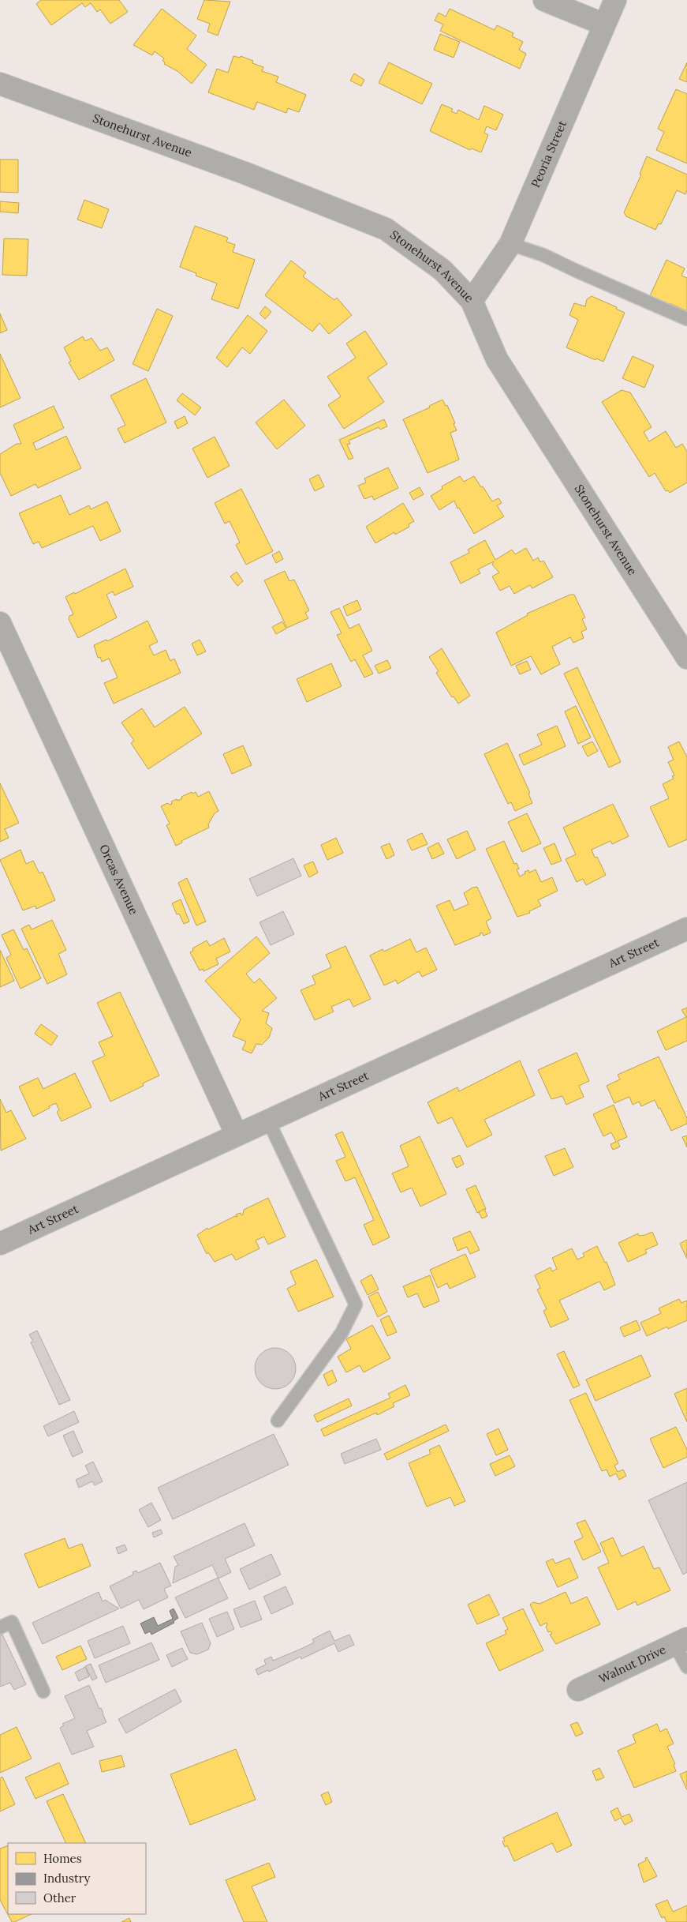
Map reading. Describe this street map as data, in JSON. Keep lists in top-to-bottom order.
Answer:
{
  "streets": {
    "street": [
      "Stonehurst Avenue",
      "Peoria Street",
      "Orcas Avenue",
      "Art Street",
      "Walnut Drive"
    ]
  },
  "crossings": [
    ["Stonehurst Avenue", "Peoria Street"],
    ["Orcas Avenue", "Art Street"]
  ],
  "legend": ["Homes", "Industry", "Other"]
}
